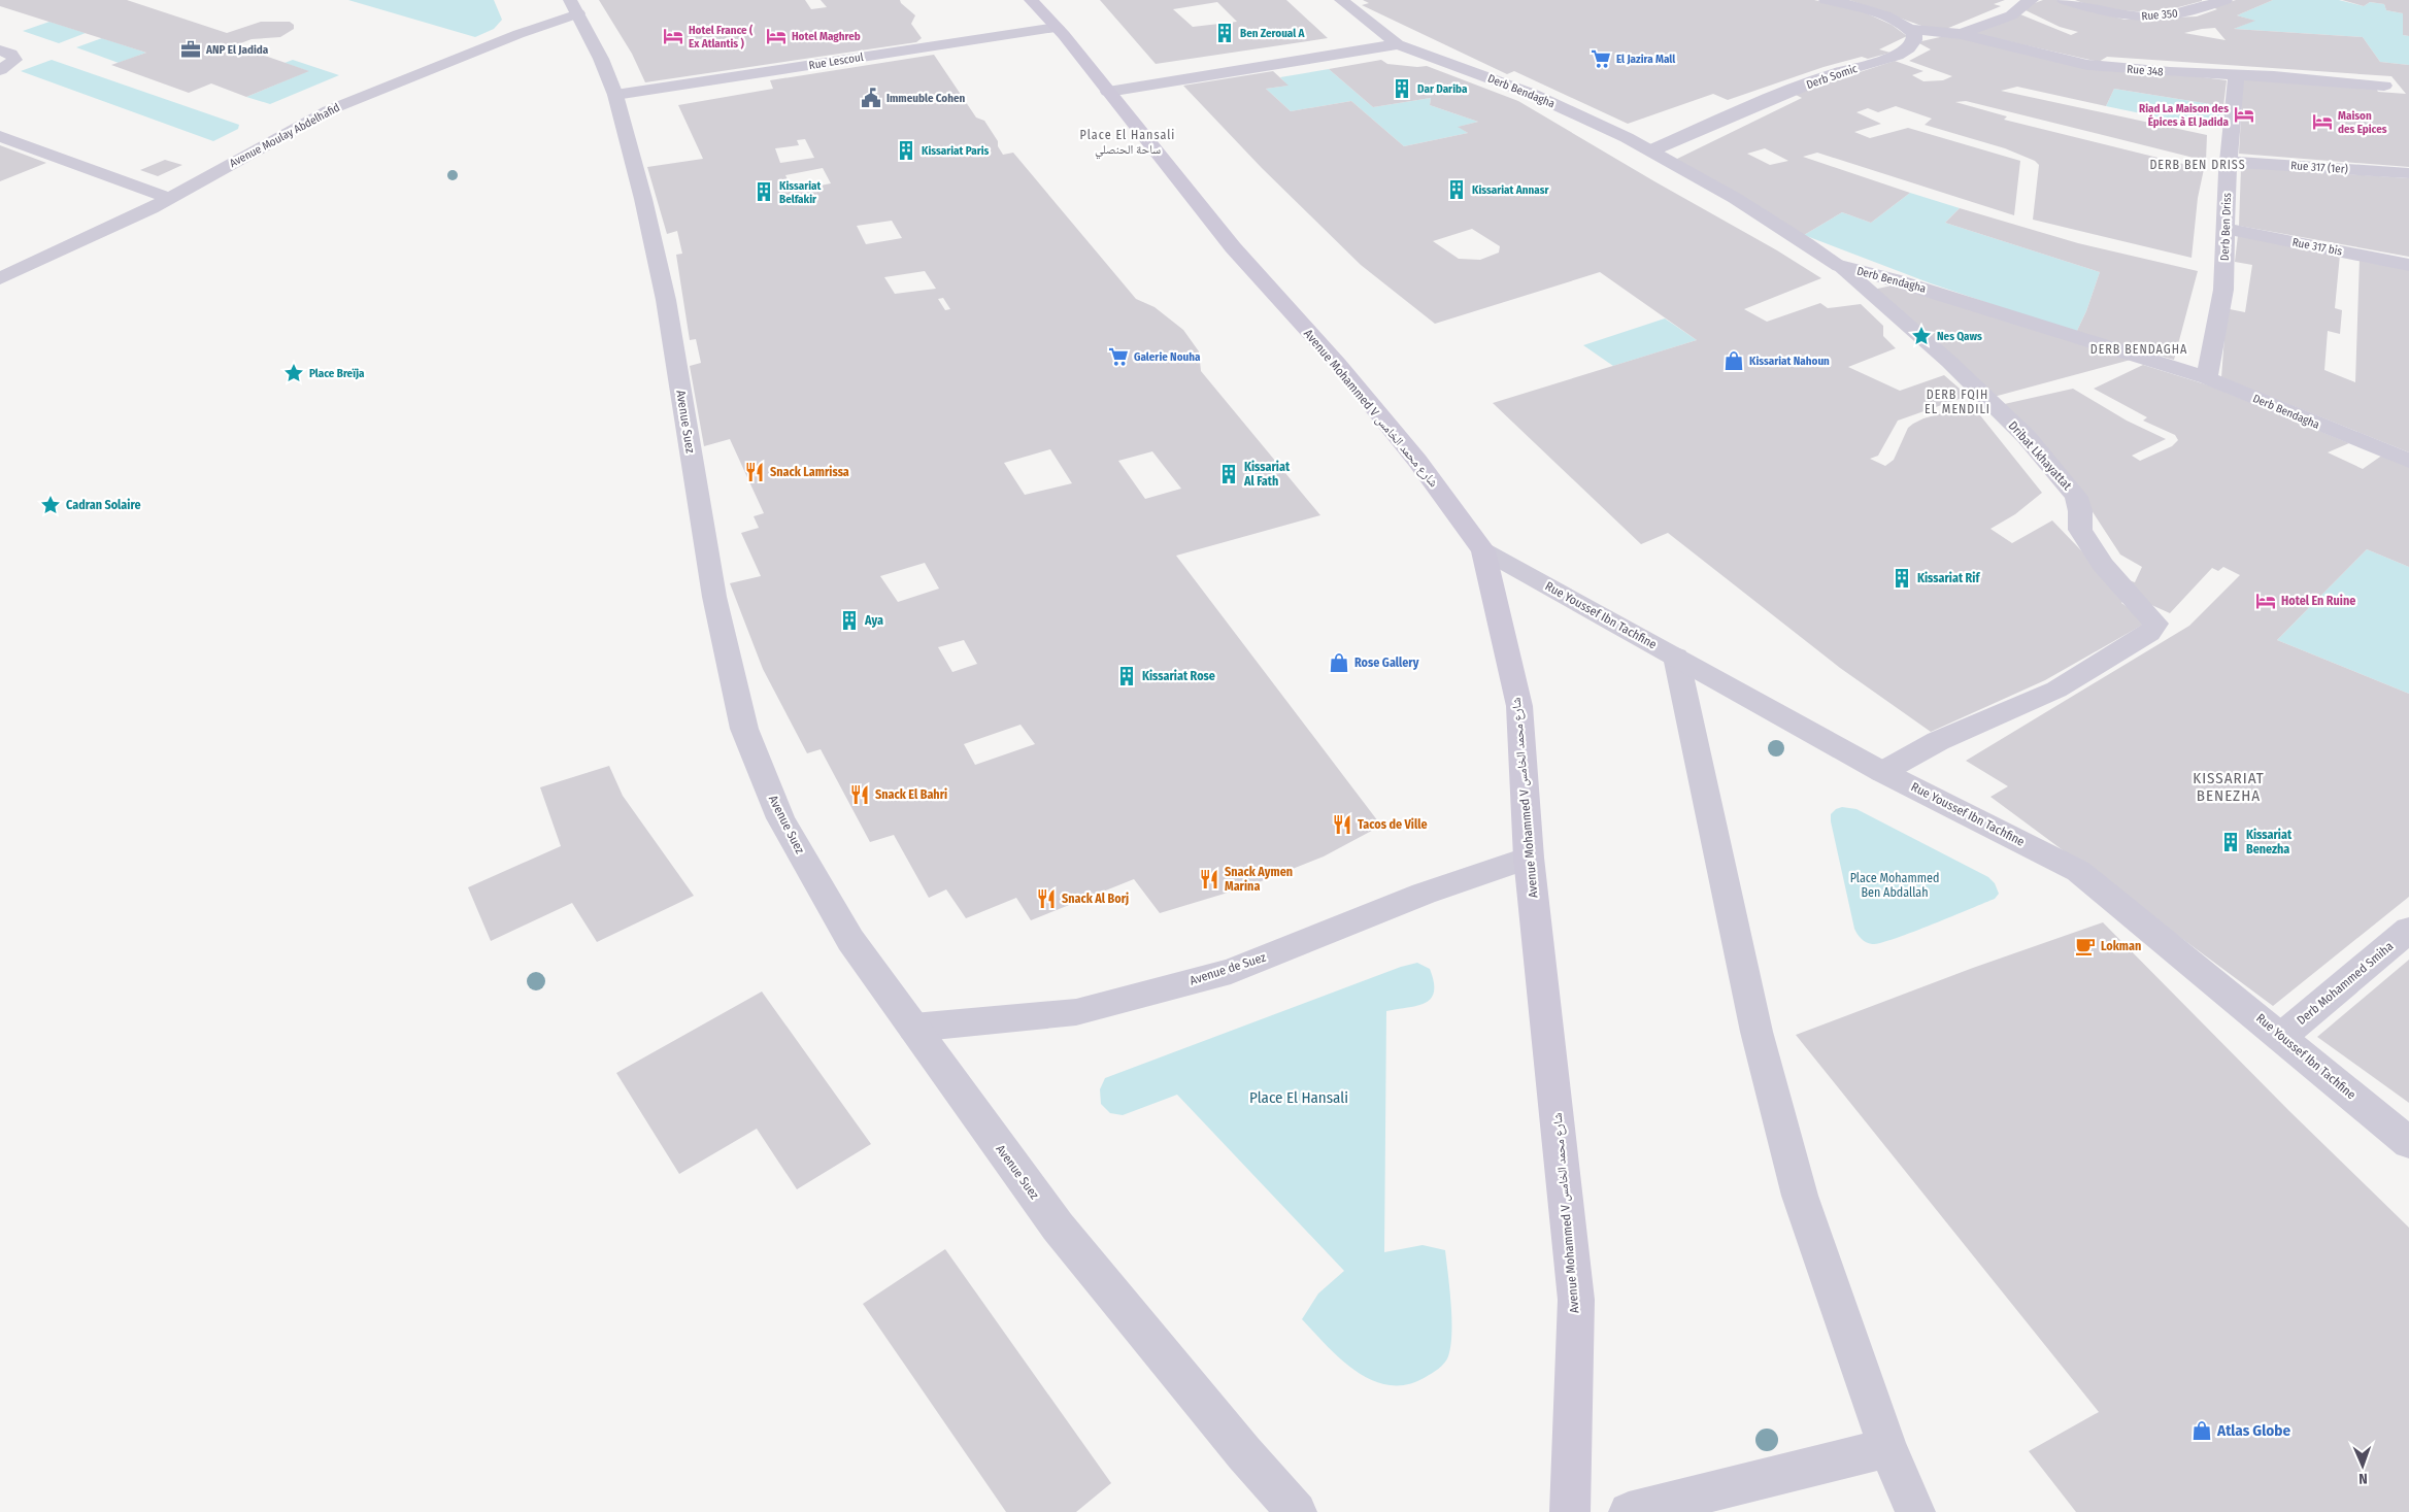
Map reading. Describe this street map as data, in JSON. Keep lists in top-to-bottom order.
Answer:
{
  "streets": {
    "street": [
      "Rue 350",
      "Rue Lescoul",
      "Rue 348",
      "Derb Somic",
      "Derb Bendagha",
      "Avenue Moulay Abdelhafid",
      "Rue 317 (1er)",
      "Derb Ben Driss",
      "Rue 317 bis",
      "Avenue Mohammed V شارع محمد الخامس",
      "Avenue Suez",
      "Dribat Lkhayattat",
      "Rue Youssef Ibn Tachfine",
      "Avenue de Suez",
      "Derb Mohammed Smiha"
    ]
  },
  "crossings": [
    ["Rue Lescoul", "Avenue Mohammed V شارع محمد الخامس"],
    ["Rue Lescoul", "Avenue Suez"],
    ["Rue 348", "Derb Somic"],
    ["Rue 348", "Derb Ben Driss"],
    ["Derb Somic", "Derb Bendagha"],
    ["Derb Bendagha", "Derb Ben Driss"],
    ["Derb Bendagha", "Dribat Lkhayattat"],
    ["Avenue Moulay Abdelhafid", "Avenue Suez"],
    ["Rue 317 (1er)", "Derb Ben Driss"],
    ["Derb Ben Driss", "Rue 317 bis"],
    ["Avenue Mohammed V شارع محمد الخامس", "Rue Youssef Ibn Tachfine"],
    ["Avenue Mohammed V شارع محمد الخامس", "Avenue de Suez"],
    ["Avenue Suez", "Avenue de Suez"],
    ["Dribat Lkhayattat", "Rue Youssef Ibn Tachfine"],
    ["Rue Youssef Ibn Tachfine", "Derb Mohammed Smiha"]
  ],
  "districts": [
    "Place El Hansali ساحة الحنصلي",
    "DERB BEN DRISS",
    "DERB BENDAGHA",
    "DERB FQIH EL MENDILI",
    "KISSARIAT BENEZHA"
  ],
  "parks": ["Place Mohammed Ben Abdallah", "Place El Hansali"],
  "places": {
    "building": [
      "Ben Zeroual A",
      "Dar Dariba",
      "Kissariat Paris",
      "Kissariat Annasr",
      "Kissariat Belfakir",
      "Kissariat Al Fath",
      "Kissariat Rif",
      "Aya",
      "Kissariat Rose",
      "Kissariat Benezha"
    ],
    "hotel": [
      "Hotel France ( Ex Atlantis )",
      "Hotel Maghreb",
      "Riad La Maison des Épices à El Jadida",
      "Maison des Epices",
      "Hotel En Ruine"
    ],
    "office": ["ANP El Jadida"],
    "supermarket": ["El Jazira Mall", "Galerie Nouha"],
    "public building": ["Immeuble Cohen"],
    "place": ["Nes Qaws", "Place Breïja", "Cadran Solaire"],
    "shop": ["Kissariat Nahoun", "Rose Gallery", "Atlas Globe"],
    "restaurant": [
      "Snack Lamrissa",
      "Snack El Bahri",
      "Tacos de Ville",
      "Snack Aymen Marina",
      "Snack Al Borj"
    ],
    "cafe": ["Lokman"]
  },
  "north": "bottom"
}
